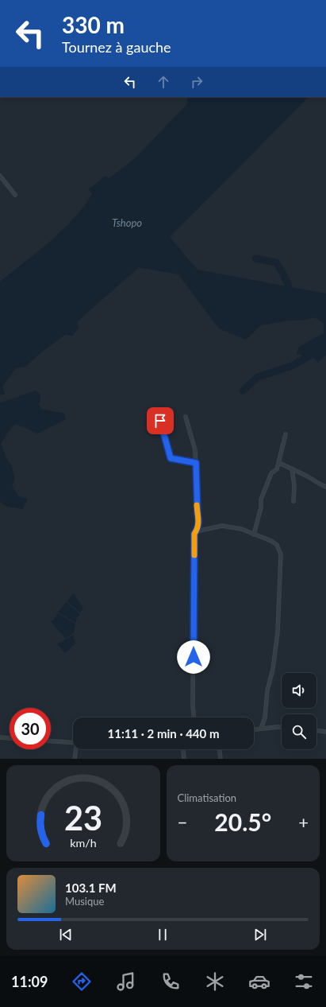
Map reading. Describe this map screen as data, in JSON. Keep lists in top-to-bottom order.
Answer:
{
  "water": ["Tshopo"],
  "page": {
    "turn": ["330 m", "Tournez à gauche"],
    "limit": "30",
    "trip": "11:11 · 2 min · 440 m",
    "tile": "Climatisation",
    "heat": ["−", "20.5°", "+"],
    "song": ["103.1 FM", "Musique"],
    "tabs": "11:09",
    "gauge": ["23", "km/h"]
  }
}
